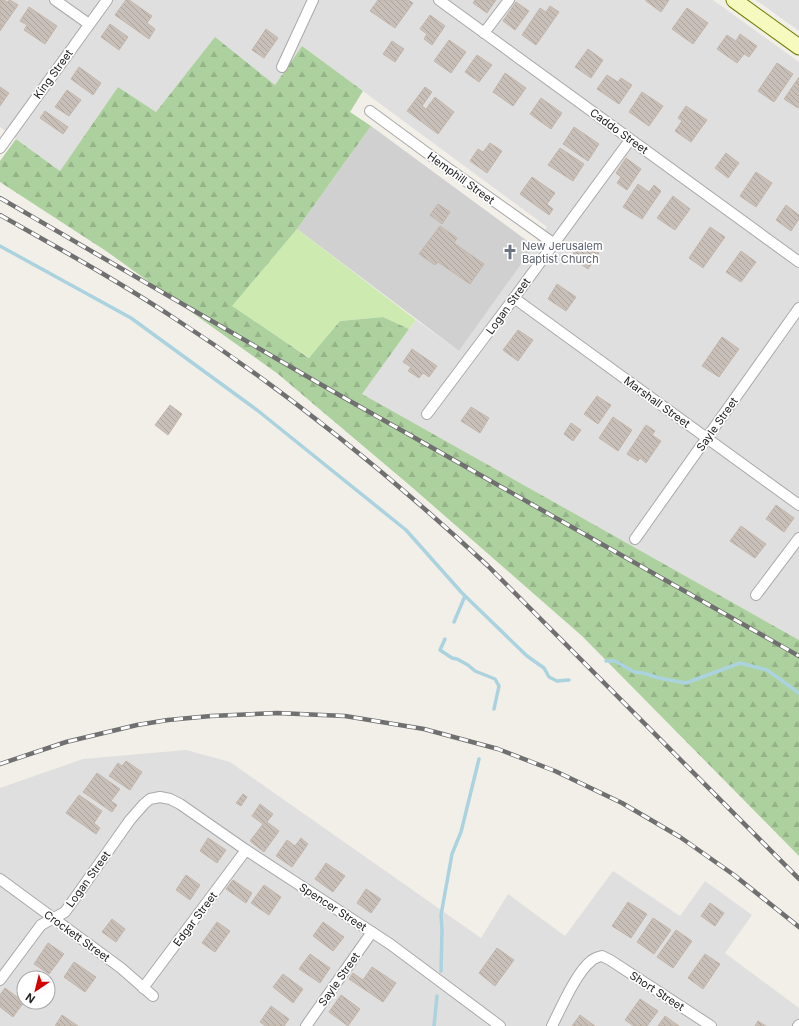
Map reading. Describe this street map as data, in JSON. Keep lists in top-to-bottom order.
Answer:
{
  "streets": {
    "street": [
      "King Street",
      "Caddo Street",
      "Hemphill Street",
      "Logan Street",
      "Marshall Street",
      "Sayle Street",
      "Spencer Street",
      "Edgar Street",
      "Crockett Street",
      "Short Street"
    ]
  },
  "crossings": [
    ["Caddo Street", "Logan Street"],
    ["Hemphill Street", "Logan Street"],
    ["Logan Street", "Marshall Street"],
    ["Logan Street", "Spencer Street"],
    ["Logan Street", "Crockett Street"],
    ["Marshall Street", "Sayle Street"],
    ["Sayle Street", "Spencer Street"],
    ["Spencer Street", "Edgar Street"],
    ["Edgar Street", "Crockett Street"]
  ],
  "places": {
    "church": ["New Jerusalem Baptist Church"]
  },
  "north": "bottom left"
}
